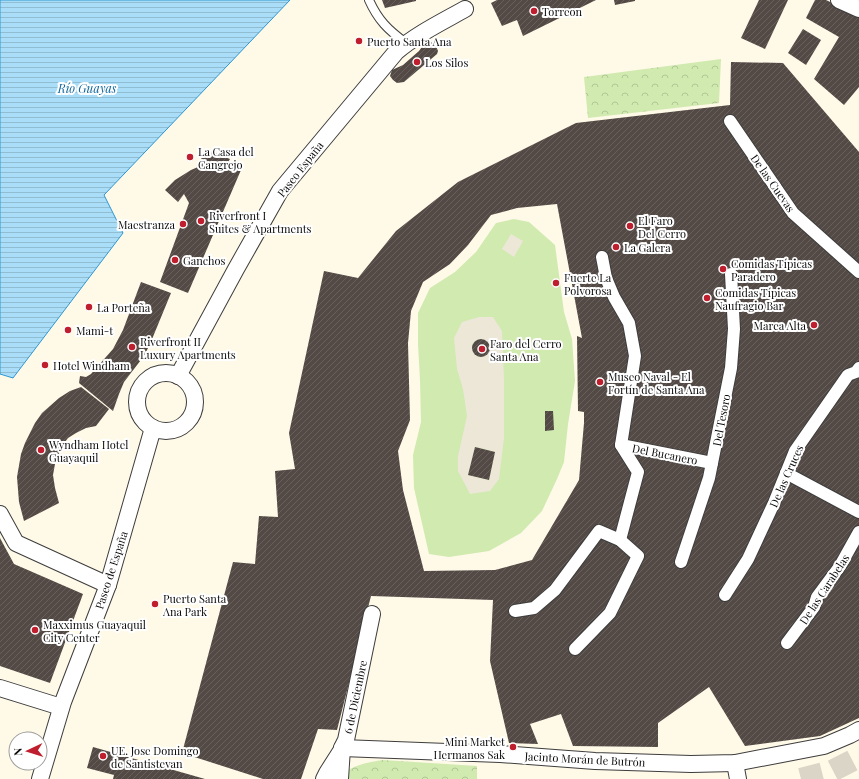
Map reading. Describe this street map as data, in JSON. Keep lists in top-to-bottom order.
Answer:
{
  "streets": {
    "street": [
      "Paseo España",
      "De las Cuevas",
      "Del Tesoro",
      "Del Bucanero",
      "De las Cruces",
      "Paseo de España",
      "De las Carabelas",
      "6 de Diciembre",
      "Jacinto Morán de Butrón"
    ]
  },
  "crossings": [
    ["Paseo España", "Paseo de España"],
    ["Del Tesoro", "Del Bucanero"],
    ["6 de Diciembre", "Jacinto Morán de Butrón"]
  ],
  "water": ["Río Guayas"],
  "places": [
    "Torreon",
    "Puerto Santa Ana",
    "Los Silos",
    "La Casa del Cangrejo",
    "Riverfront I Suites & Apartments",
    "Maestranza",
    "El Faro Del Cerro",
    "La Galera",
    "Ganchos",
    "Comidas Típicas Paradero",
    "Fuerte La Polvorosa",
    "Comidas Típicas Naufragio Bar",
    "La Porteña",
    "Marea Alta",
    "Mami-t",
    "Riverfront II Luxury Apartments",
    "Faro del Cerro Santa Ana",
    "Hotel Windham",
    "Museo Naval - El Fortín de Santa Ana",
    "Wyndham Hotel Guayaquil",
    "Puerto Santa Ana Park",
    "Maxximus Guayaquil City Center",
    "Mini Market Hermanos Sak",
    "UE. Jose Domingo de Santistevan"
  ],
  "north": "left"
}
